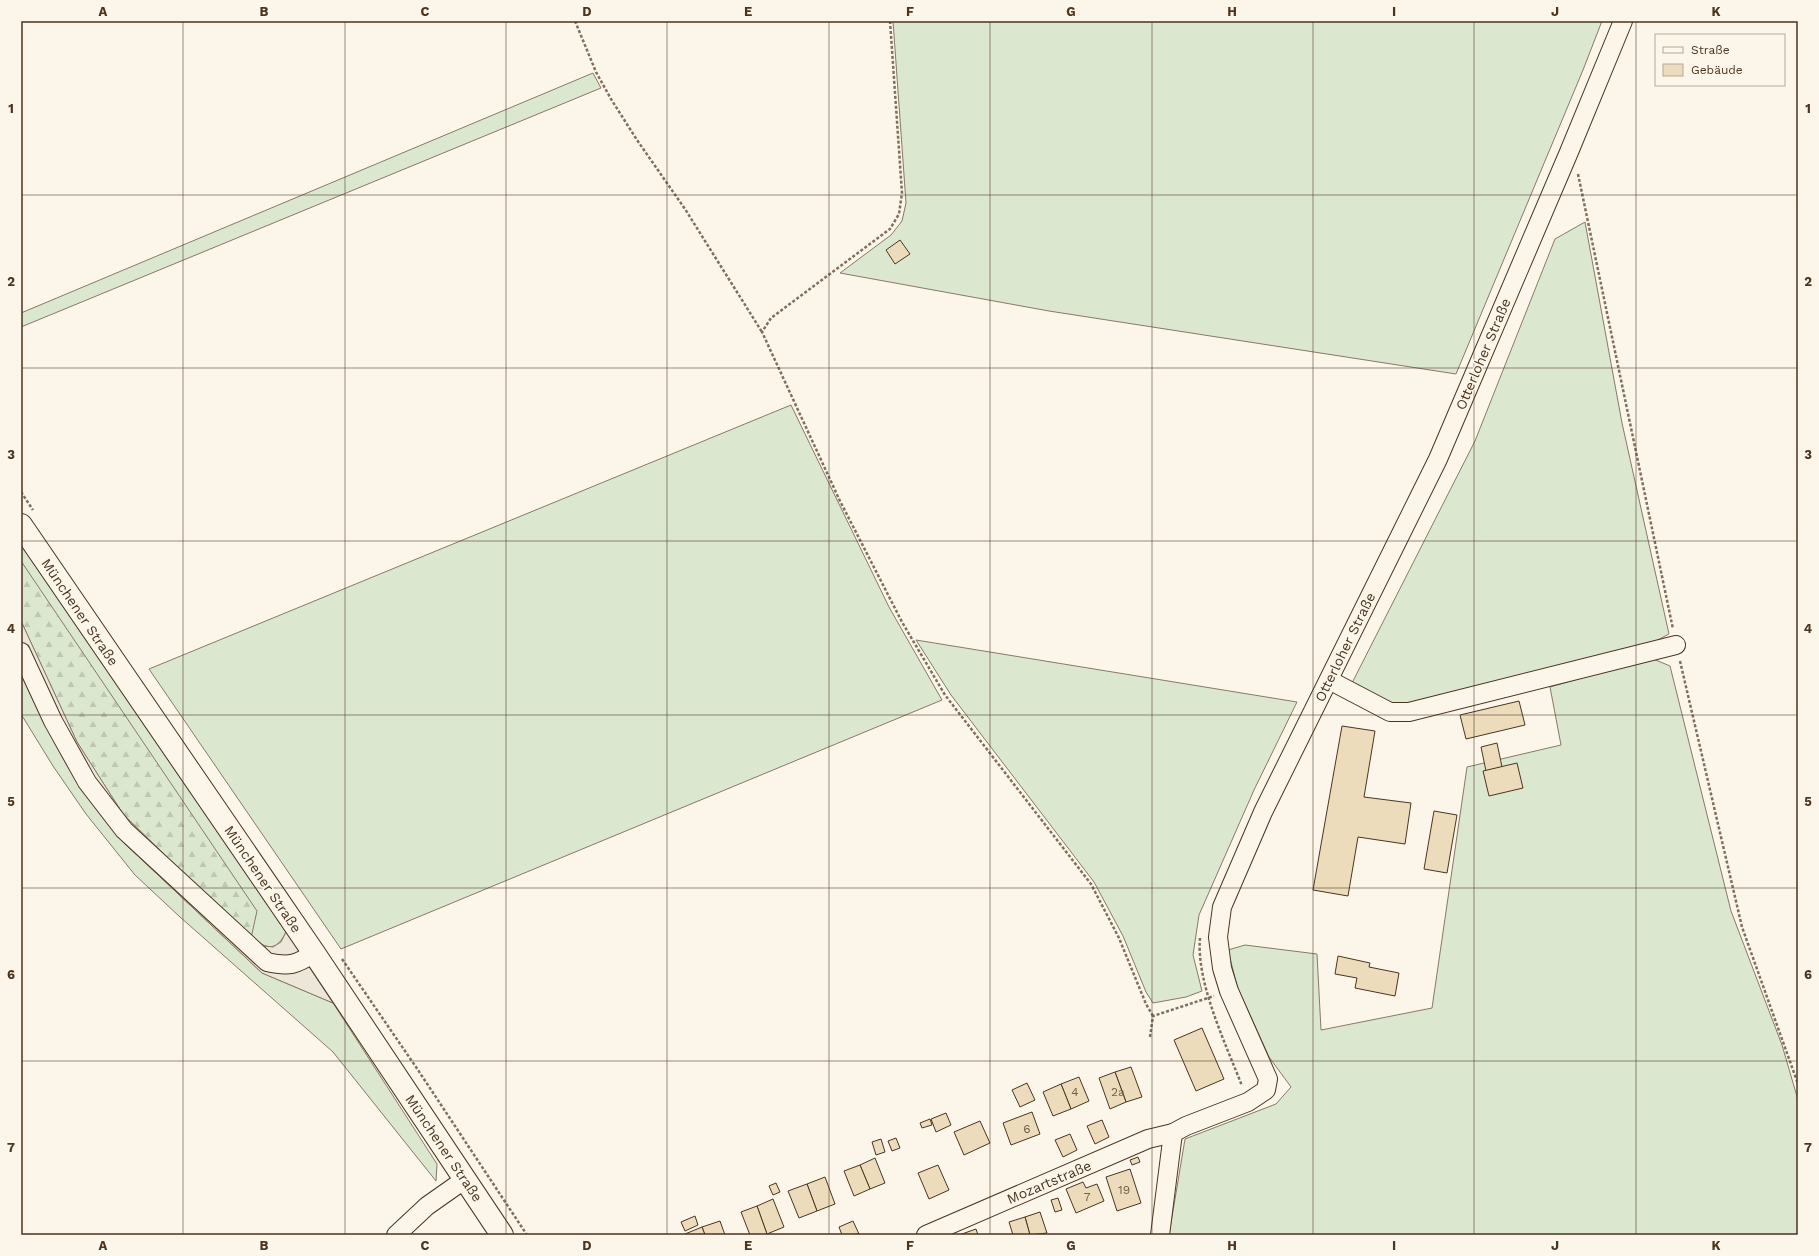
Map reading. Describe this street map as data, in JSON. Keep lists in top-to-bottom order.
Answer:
{
  "streets": {
    "main road": ["Münchener Straße"],
    "street": ["Otterloher Straße", "Mozartstraße"]
  },
  "crossings": [
    ["Otterloher Straße", "Mozartstraße"]
  ],
  "house_numbers": [
    "4",
    "2a",
    "6",
    "19",
    "7"
  ],
  "legend": ["Straße", "Gebäude"],
  "grid": {
    "columns": [
      "A",
      "B",
      "C",
      "D",
      "E",
      "F",
      "G",
      "H",
      "I",
      "J",
      "K"
    ],
    "rows": [
      "1",
      "2",
      "3",
      "4",
      "5",
      "6",
      "7"
    ]
  }
}
